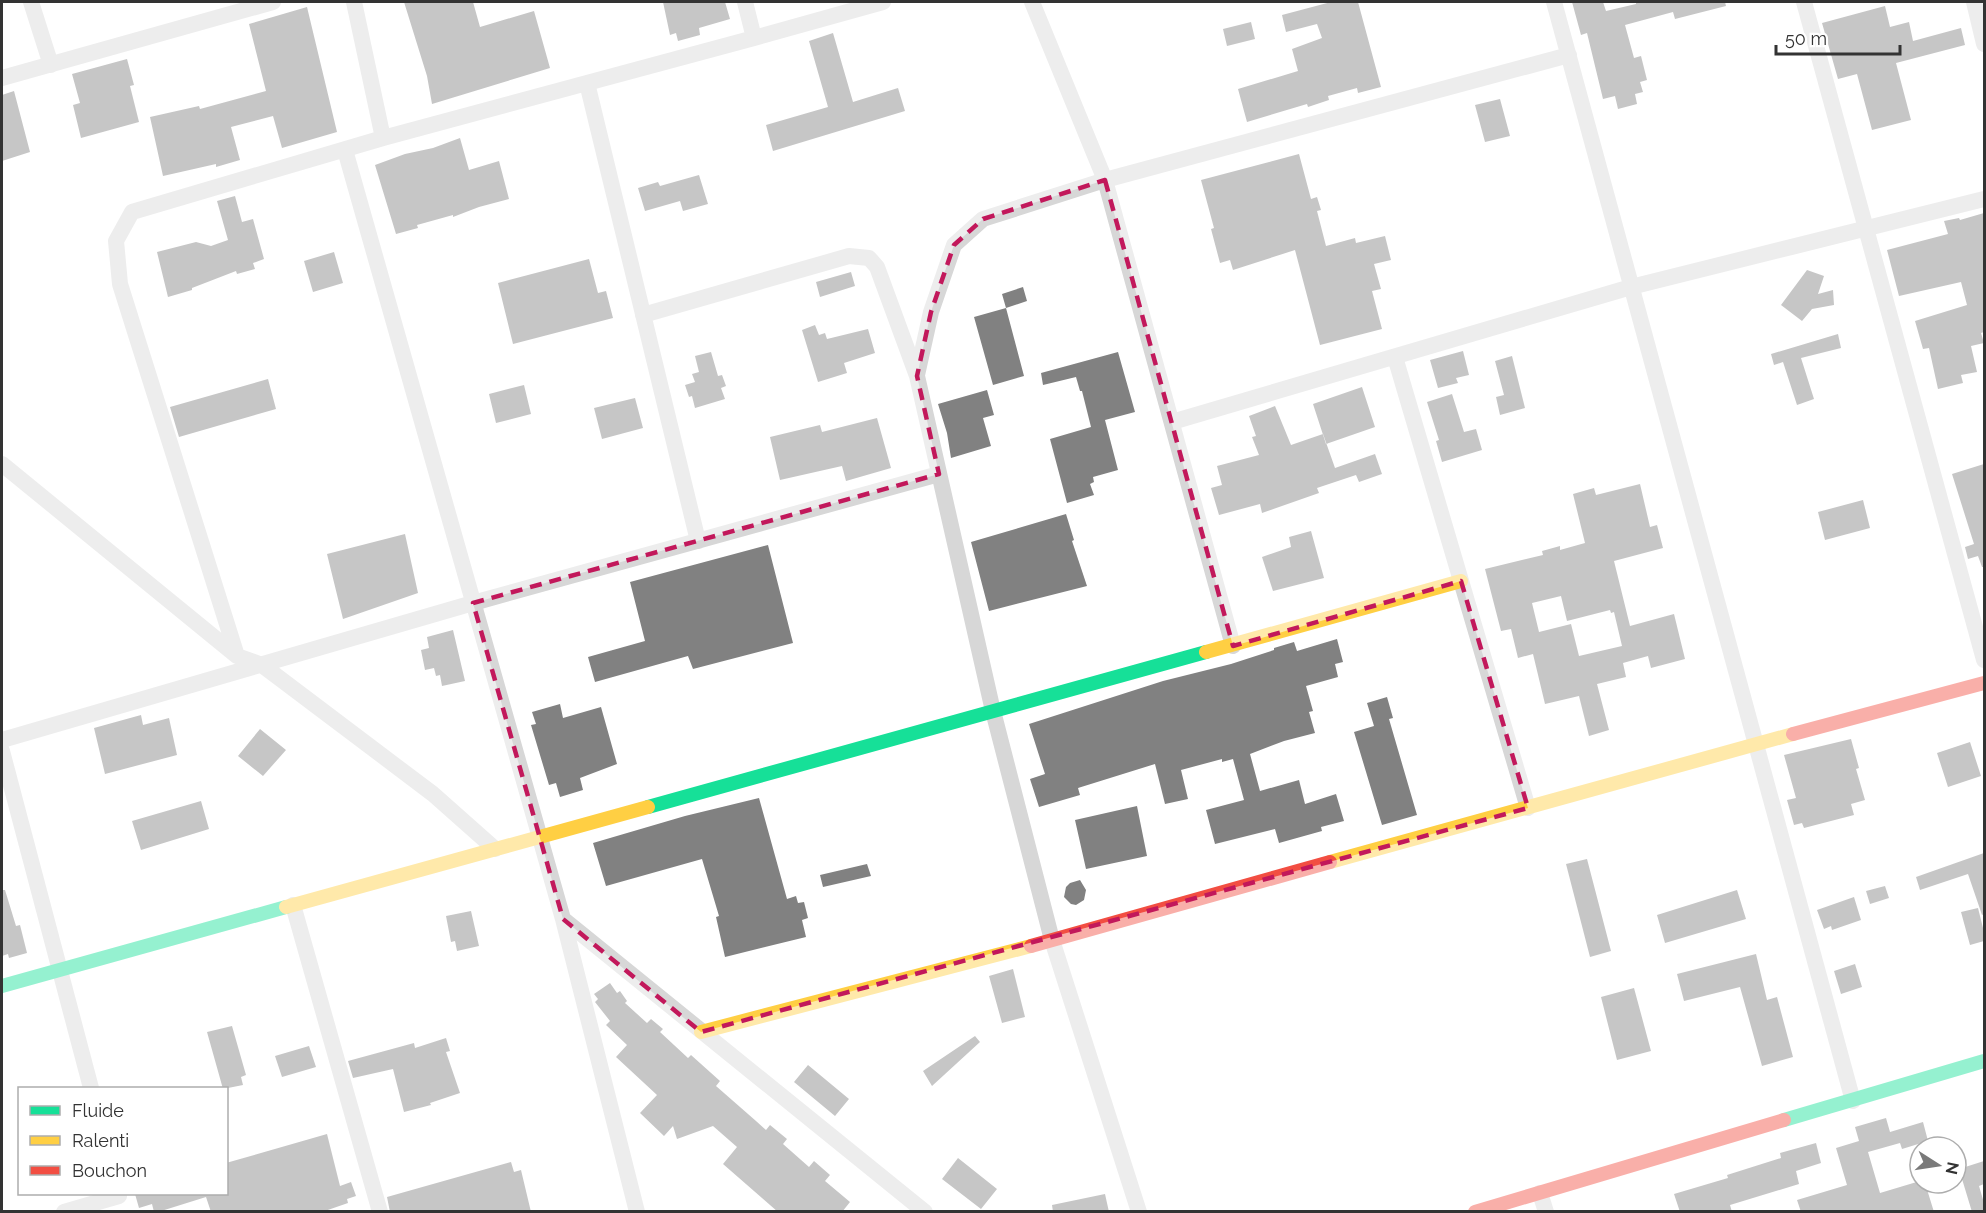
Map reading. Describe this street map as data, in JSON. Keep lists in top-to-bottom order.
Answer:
{
  "legend": ["Fluide", "Ralenti", "Bouchon"],
  "scale_bar": "50 m",
  "north": "right"
}
